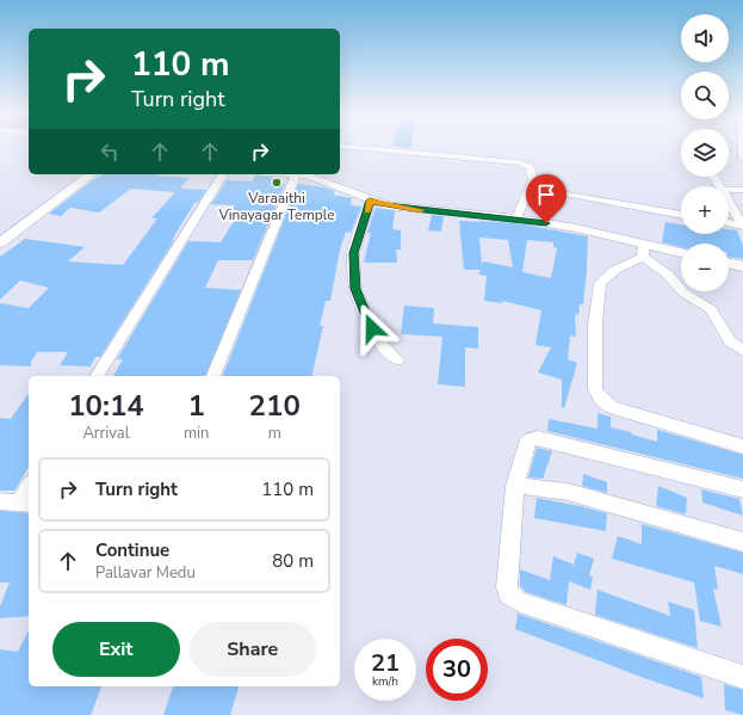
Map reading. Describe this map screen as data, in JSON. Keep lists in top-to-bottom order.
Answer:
{
  "places": ["Varaaithi Vinayagar Temple"],
  "page": {
    "map_buttons": ["+", "−"],
    "turn": ["110 m", "Turn right"],
    "eta": [
      "10:14",
      "Arrival",
      "1",
      "min",
      "210",
      "m"
    ],
    "list": [
      {
        "name": "Turn right",
        "value": "110 m"
      },
      {
        "name": "Continue",
        "note": "Pallavar Medu",
        "value": "80 m"
      }
    ],
    "buttons": ["Exit", "Share"],
    "speed": "21 km/h",
    "limit": "30"
  }
}
